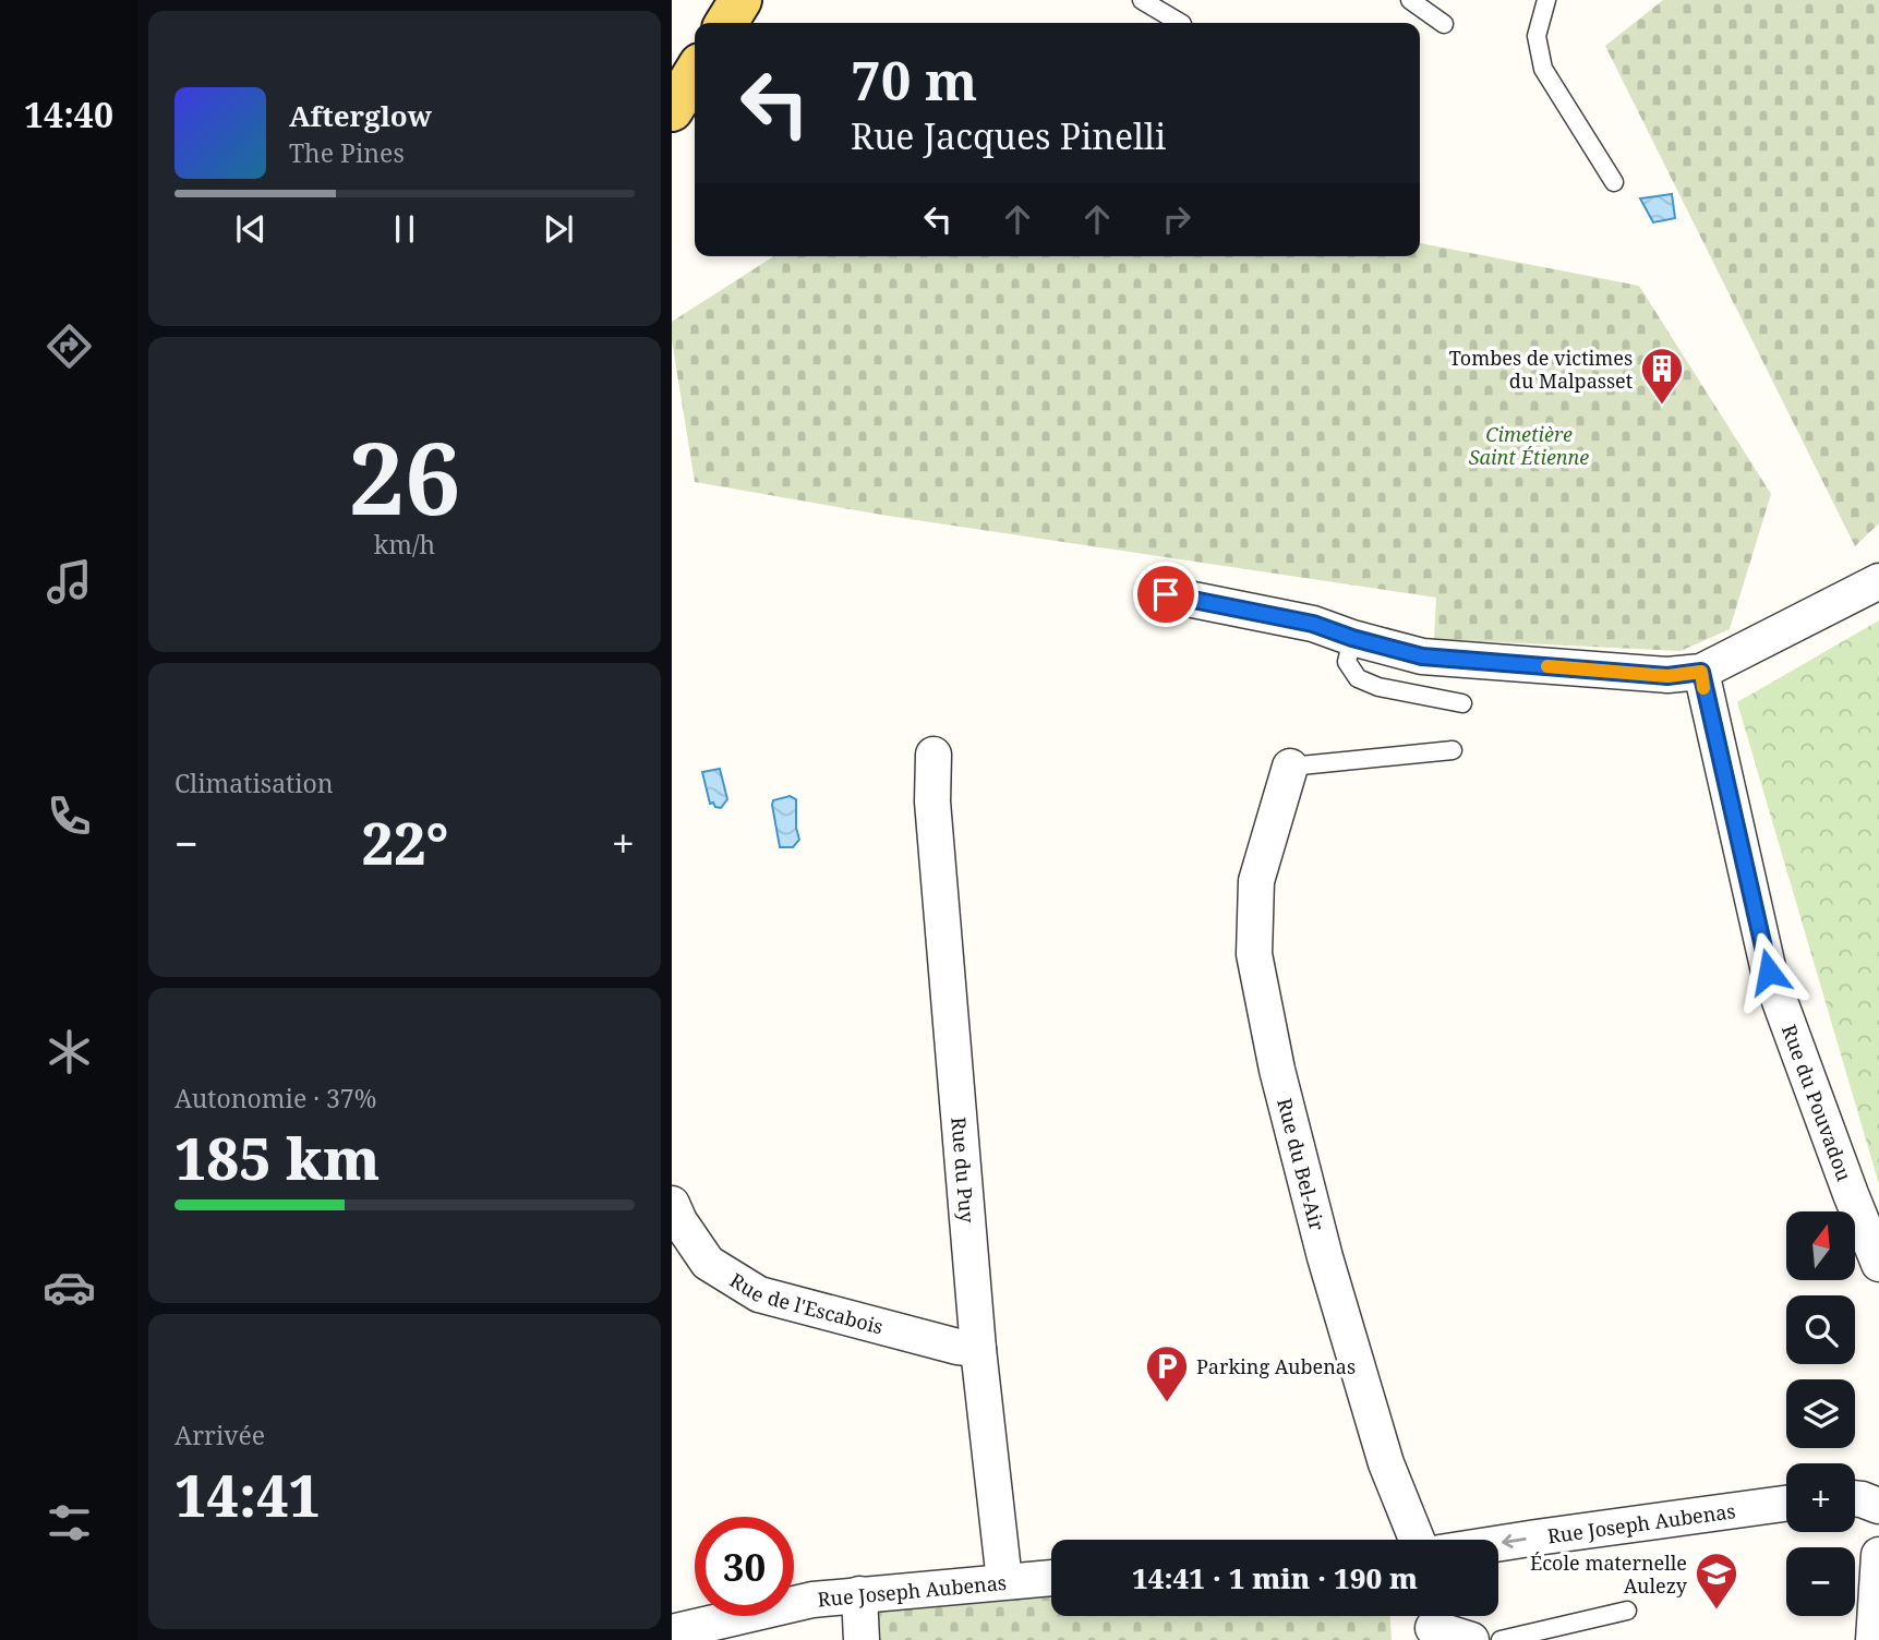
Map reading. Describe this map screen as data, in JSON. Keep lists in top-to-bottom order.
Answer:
{
  "streets": {
    "street": [
      "Rue du Pouvadou",
      "Rue du Bel-Air",
      "Rue du Puy",
      "Rue de l'Escabois",
      "Rue Joseph Aubenas"
    ]
  },
  "crossings": [
    ["Rue du Puy", "Rue de l'Escabois"],
    ["Rue du Puy", "Rue Joseph Aubenas"]
  ],
  "one_way": ["Rue Joseph Aubenas"],
  "parks": ["Cimetière Saint Étienne"],
  "places": {
    "building": ["Tombes de victimes du Malpasset"],
    "parking": ["Parking Aubenas"],
    "school or university": ["École maternelle Aulezy"]
  },
  "north": "top",
  "page": {
    "tabs": "14:40",
    "turn": ["70 m", "Rue Jacques Pinelli"],
    "song": ["Afterglow", "The Pines"],
    "tile": [
      ["26", "km/h"],
      "Climatisation",
      ["Autonomie · 37%", "185 km"],
      ["Arrivée", "14:41"]
    ],
    "heat": ["−", "22°", "+"],
    "map_buttons": ["+", "−"],
    "limit": "30",
    "trip": "14:41 · 1 min · 190 m"
  }
}
